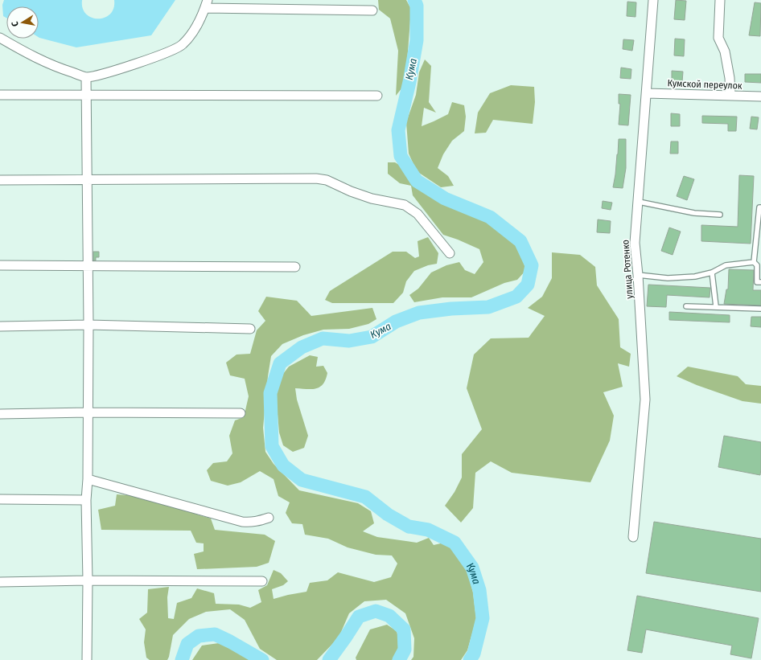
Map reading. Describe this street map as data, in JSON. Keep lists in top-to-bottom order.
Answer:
{
  "streets": {
    "street": ["Кумской переулок", "улица Ротенко"]
  },
  "crossings": [
    ["Кумской переулок", "улица Ротенко"]
  ],
  "water": ["Кума"],
  "north": "left"
}
